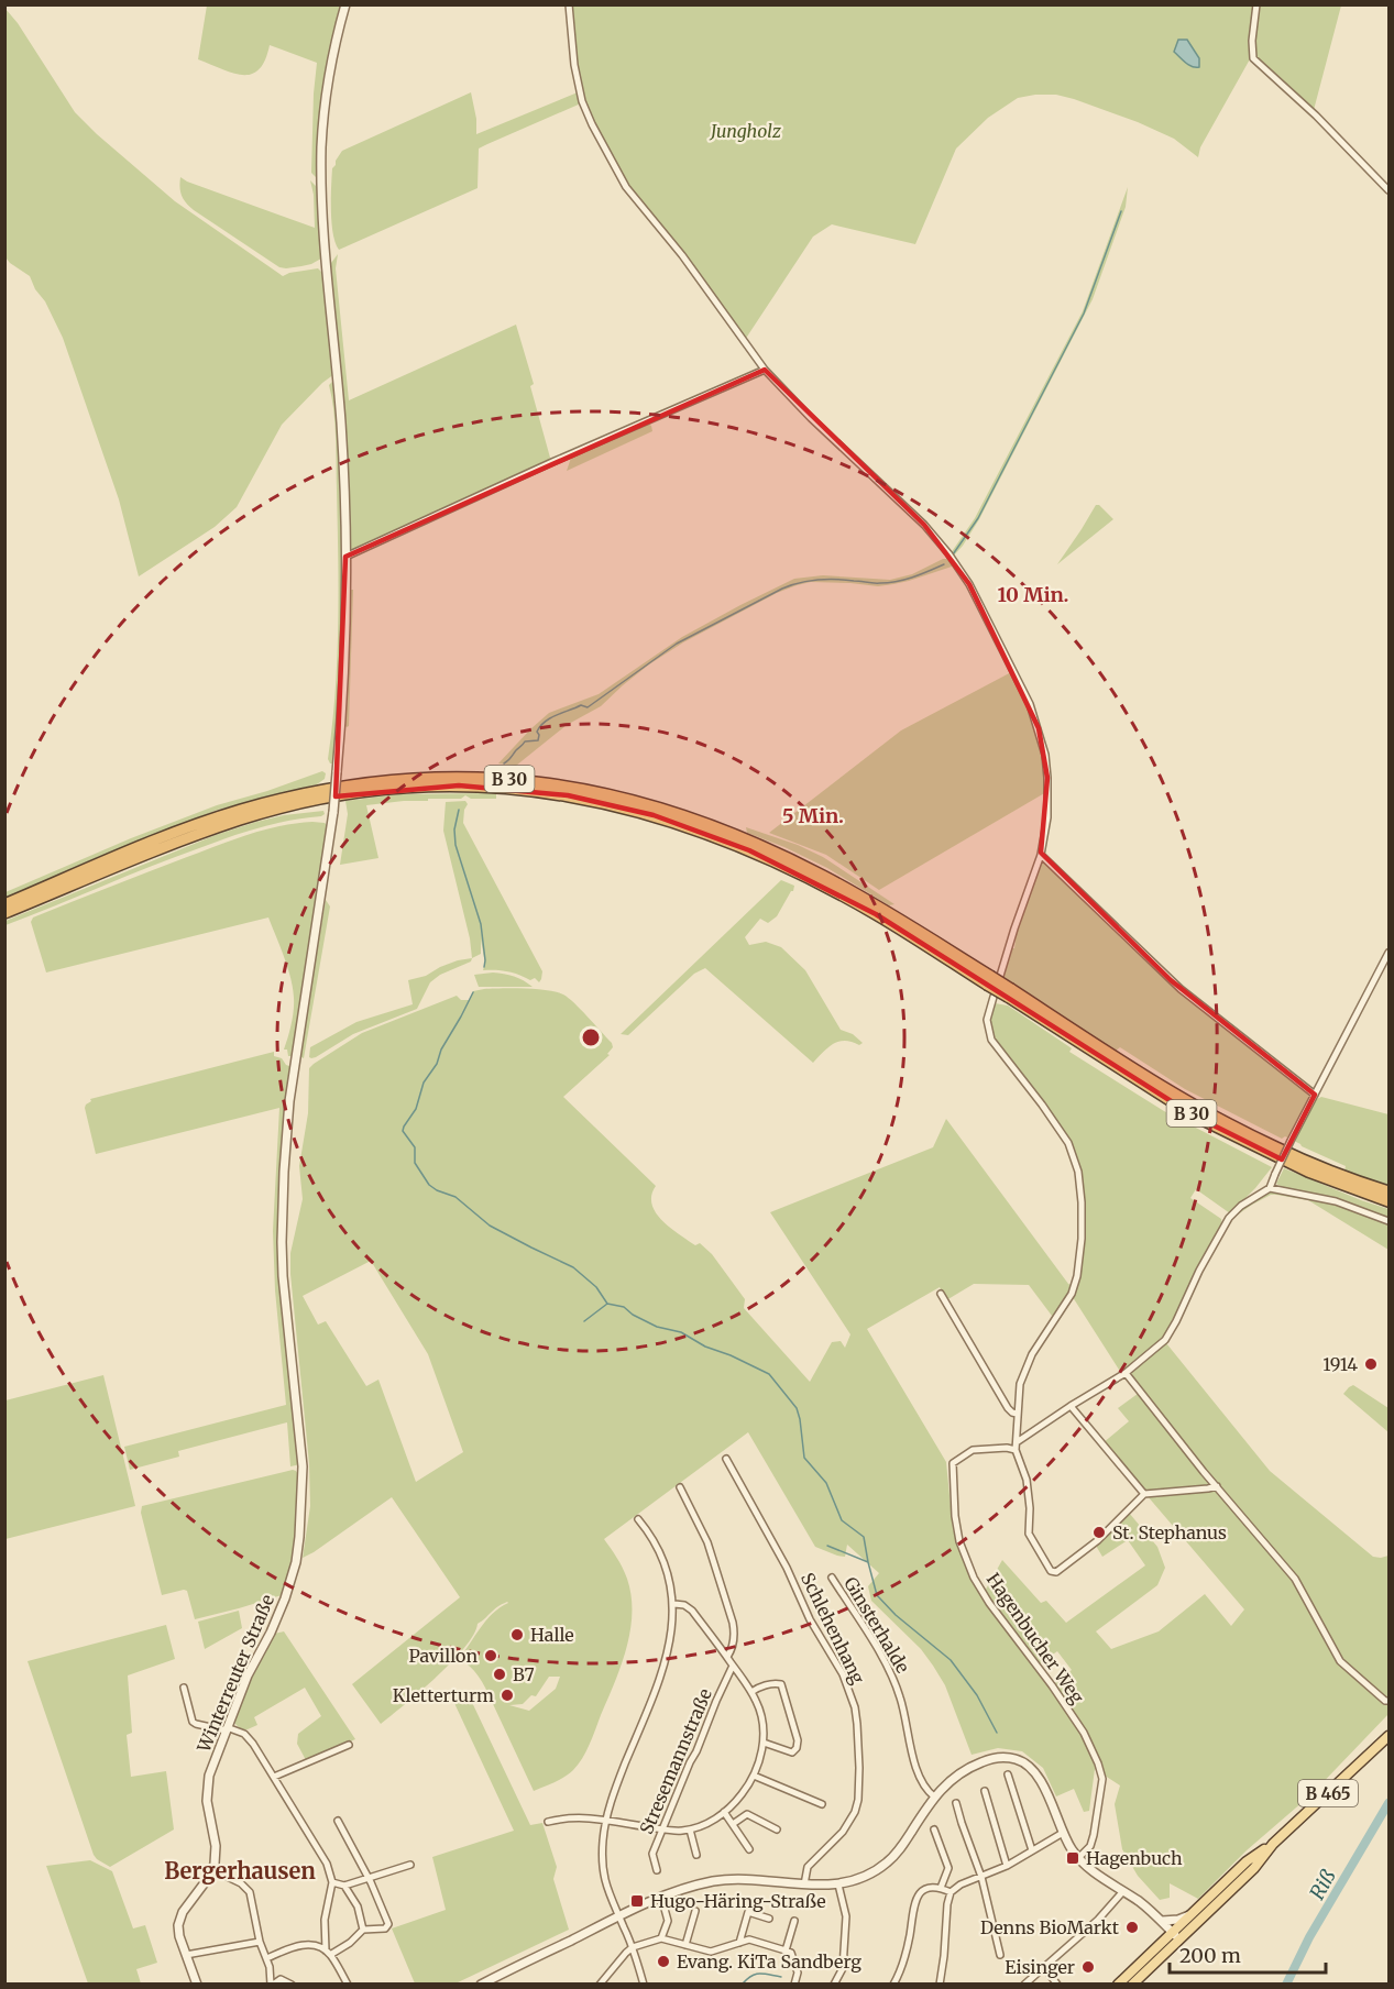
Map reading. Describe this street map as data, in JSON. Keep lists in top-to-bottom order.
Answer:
{
  "streets": {
    "highway": ["B 30"],
    "main road": ["B 465"],
    "street": [
      "Ginsterhalde",
      "Schlehenhang",
      "Hagenbucher Weg",
      "Winterreuter Straße",
      "Stresemannstraße"
    ]
  },
  "districts": ["Bergerhausen"],
  "water": ["Riß"],
  "parks": ["Jungholz"],
  "places": {
    "other": [
      "1914",
      "St. Stephanus",
      "Halle",
      "Pavillon",
      "B7",
      "Kletterturm",
      "Denns BioMarkt",
      "Evang. KiTa Sandberg",
      "Eisinger"
    ],
    "transit": ["Hagenbuch", "Hugo-Häring-Straße"]
  },
  "scale_bar": "200 m",
  "rings": ["10 Min.", "5 Min."]
}
